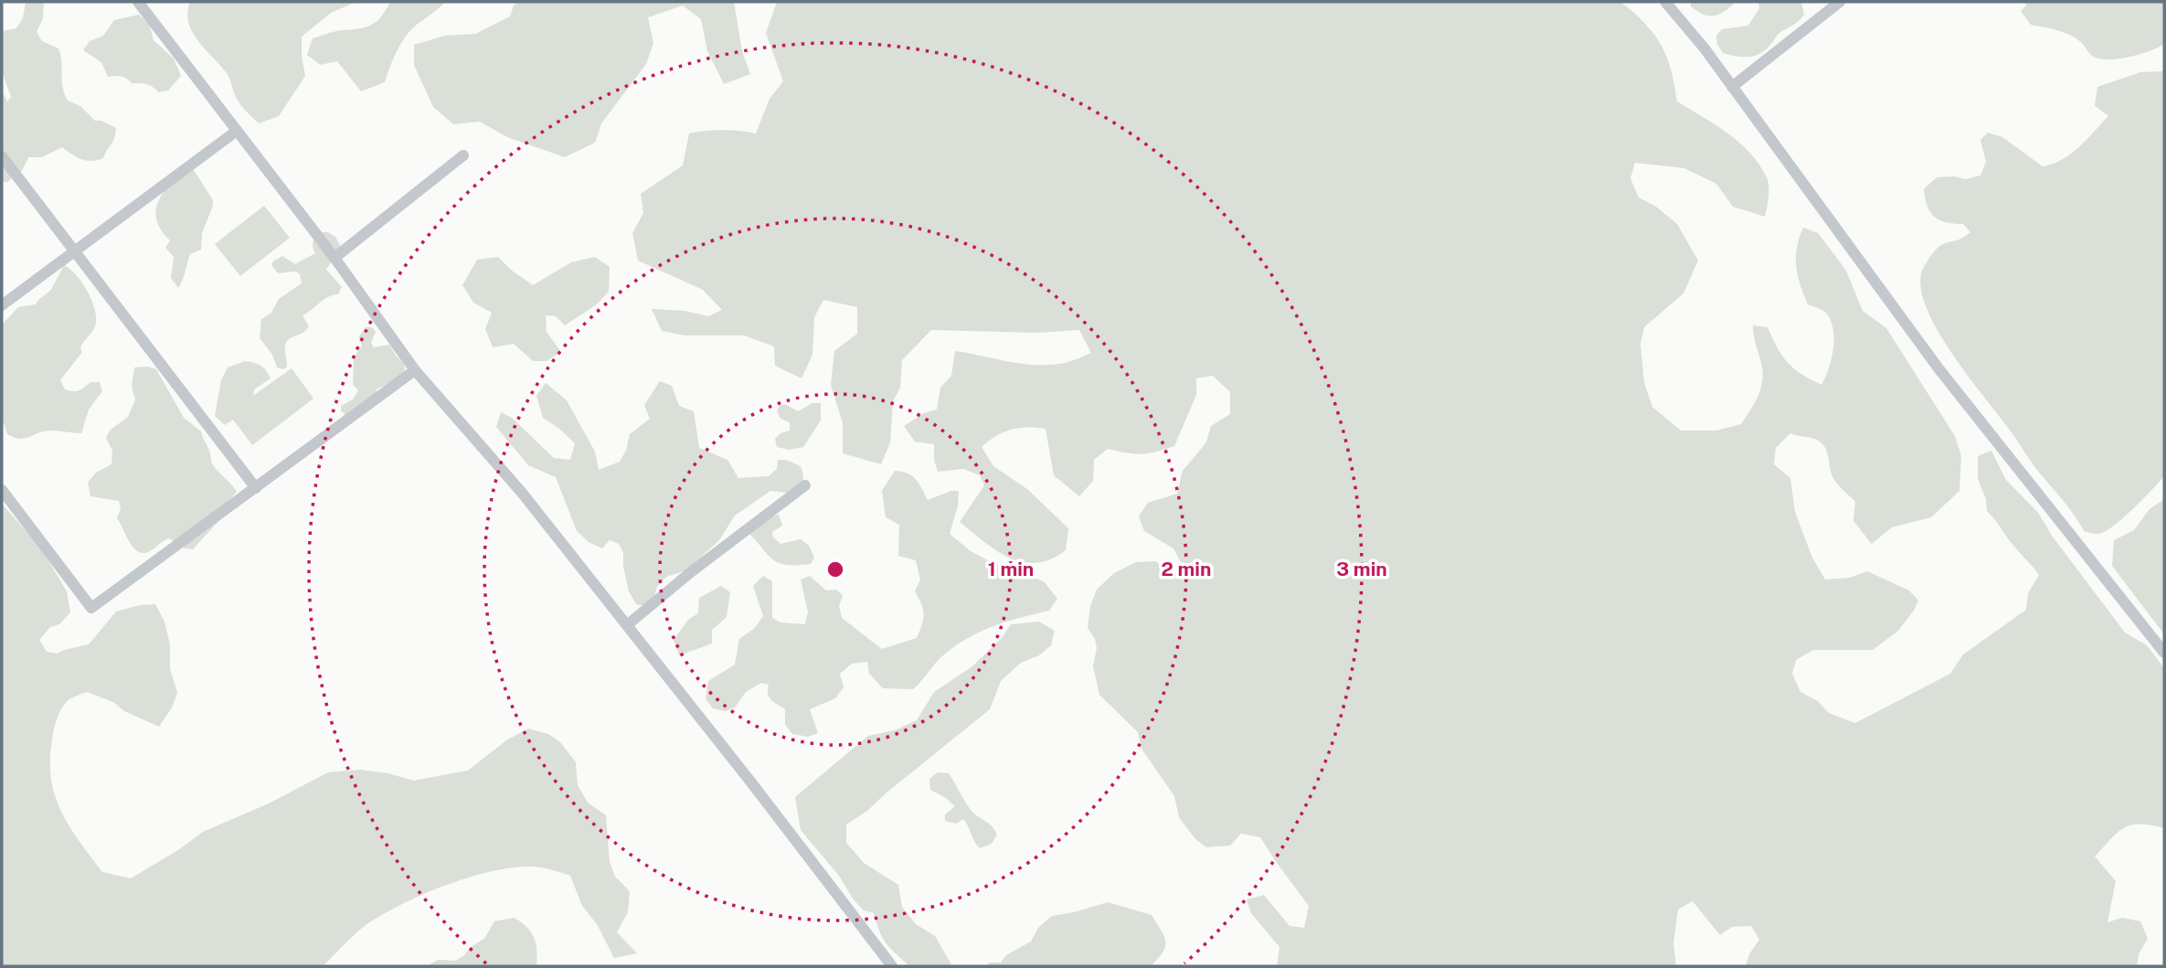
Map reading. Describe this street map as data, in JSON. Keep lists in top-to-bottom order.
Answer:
{
  "rings": ["1 min", "2 min", "3 min"]
}
